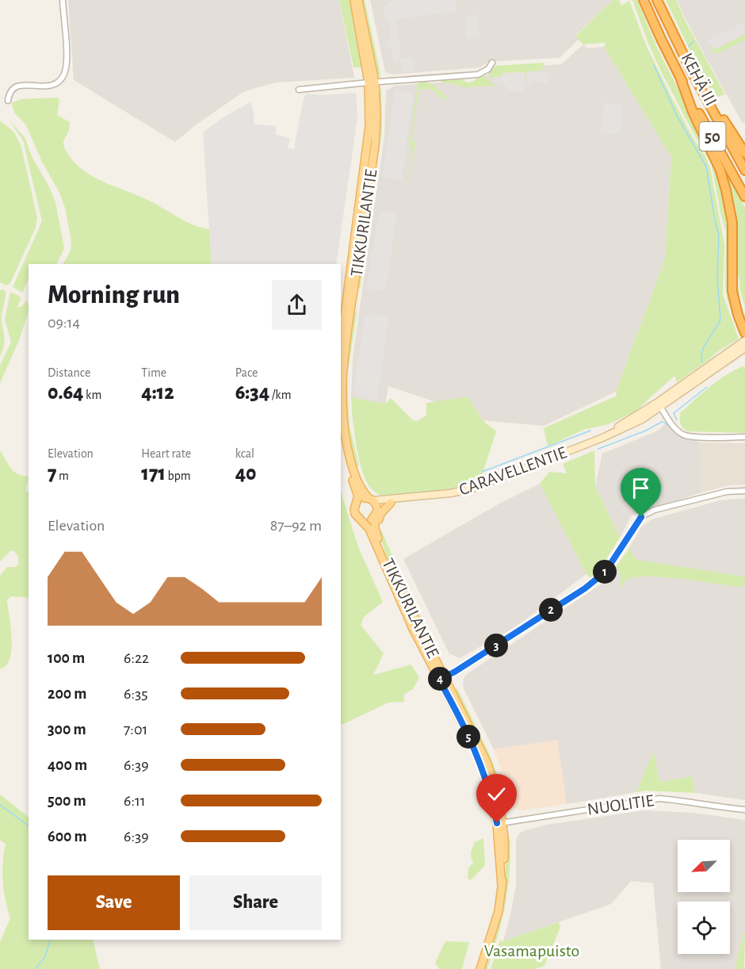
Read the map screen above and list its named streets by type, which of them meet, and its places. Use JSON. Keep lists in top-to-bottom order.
{
  "streets": {
    "highway": ["KEHÄ III", "50"],
    "main road": ["TIKKURILANTIE", "CARAVELLENTIE"],
    "street": ["NUOLITIE"]
  },
  "crossings": [
    ["TIKKURILANTIE", "CARAVELLENTIE"],
    ["TIKKURILANTIE", "NUOLITIE"]
  ],
  "parks": ["Vasamapuisto"],
  "north": "bottom left",
  "page": {
    "heading": ["Morning run", "09:14"],
    "stats": [
      ["Distance", "0.64 km"],
      ["Time", "4:12"],
      ["Pace", "6:34 /km"],
      ["Elevation", "7 m"],
      ["Heart rate", "171 bpm"],
      ["kcal", "40"]
    ],
    "chart": ["Elevation", "87–92 m"],
    "pins": [
      "1",
      "2",
      "3",
      "4",
      "5"
    ],
    "list": [
      {
        "name": "100 m",
        "note": "6:22"
      },
      {
        "name": "200 m",
        "note": "6:35"
      },
      {
        "name": "300 m",
        "note": "7:01"
      },
      {
        "name": "400 m",
        "note": "6:39"
      },
      {
        "name": "500 m",
        "note": "6:11"
      },
      {
        "name": "600 m",
        "note": "6:39"
      }
    ],
    "buttons": ["Save", "Share"]
  }
}
